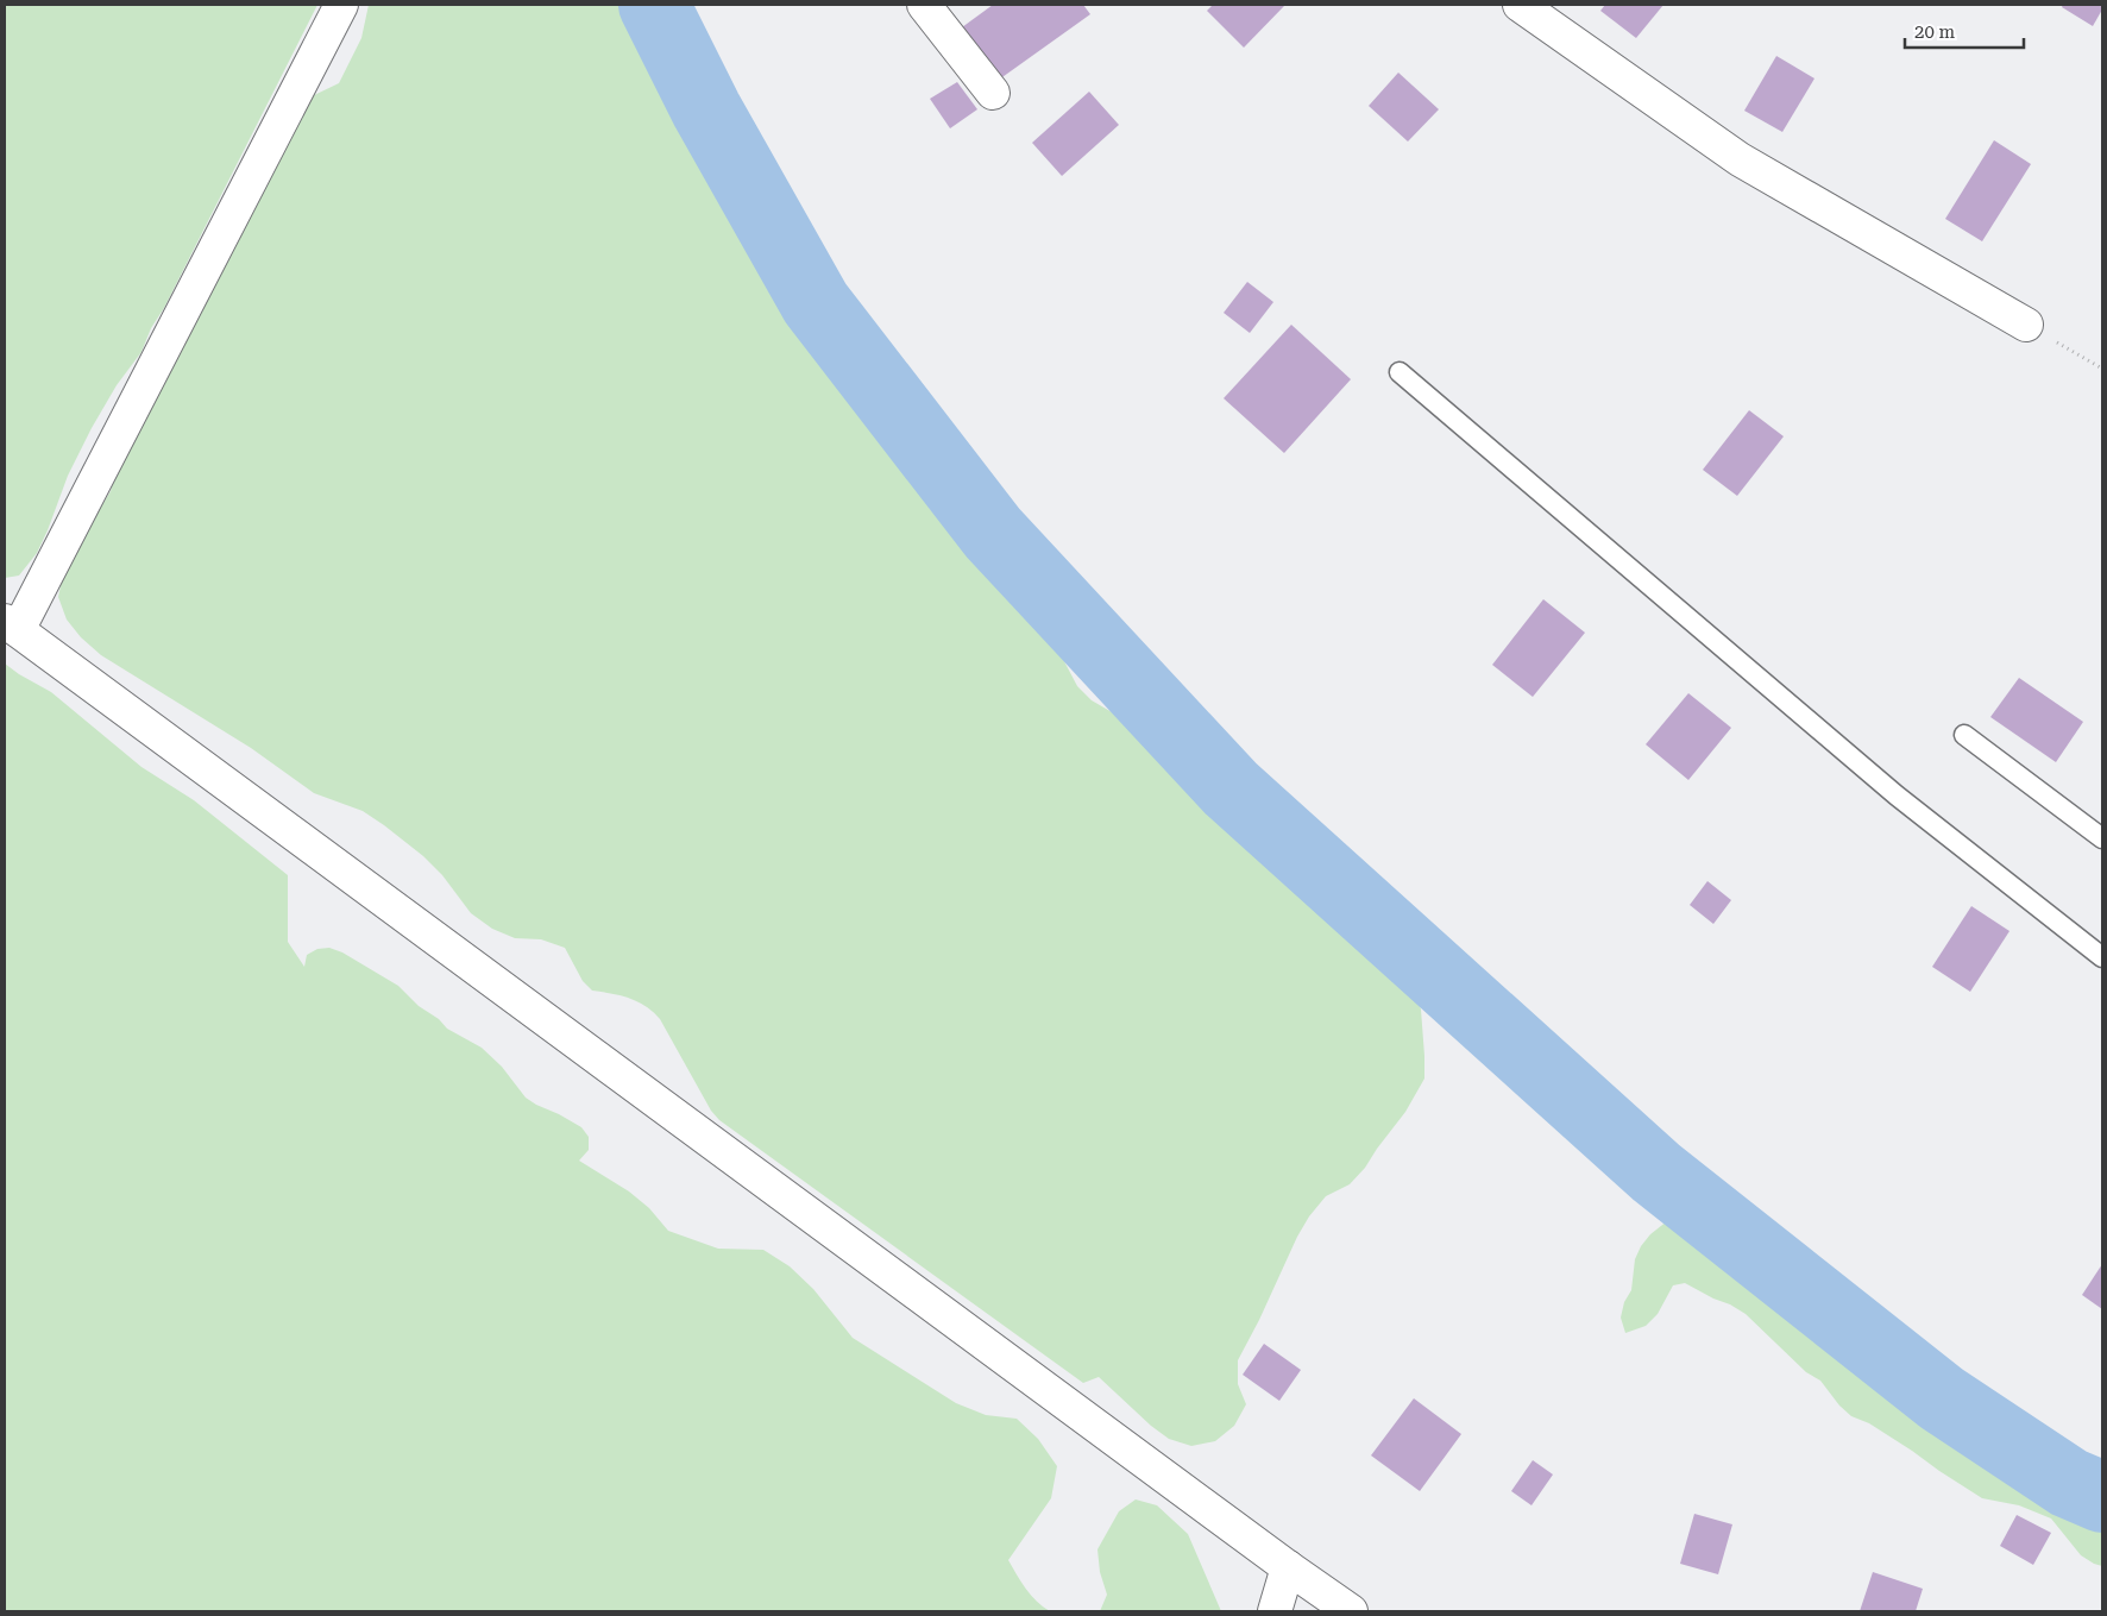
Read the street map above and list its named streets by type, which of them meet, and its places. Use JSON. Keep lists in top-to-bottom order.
{
  "scale_bar": "20 m"
}
